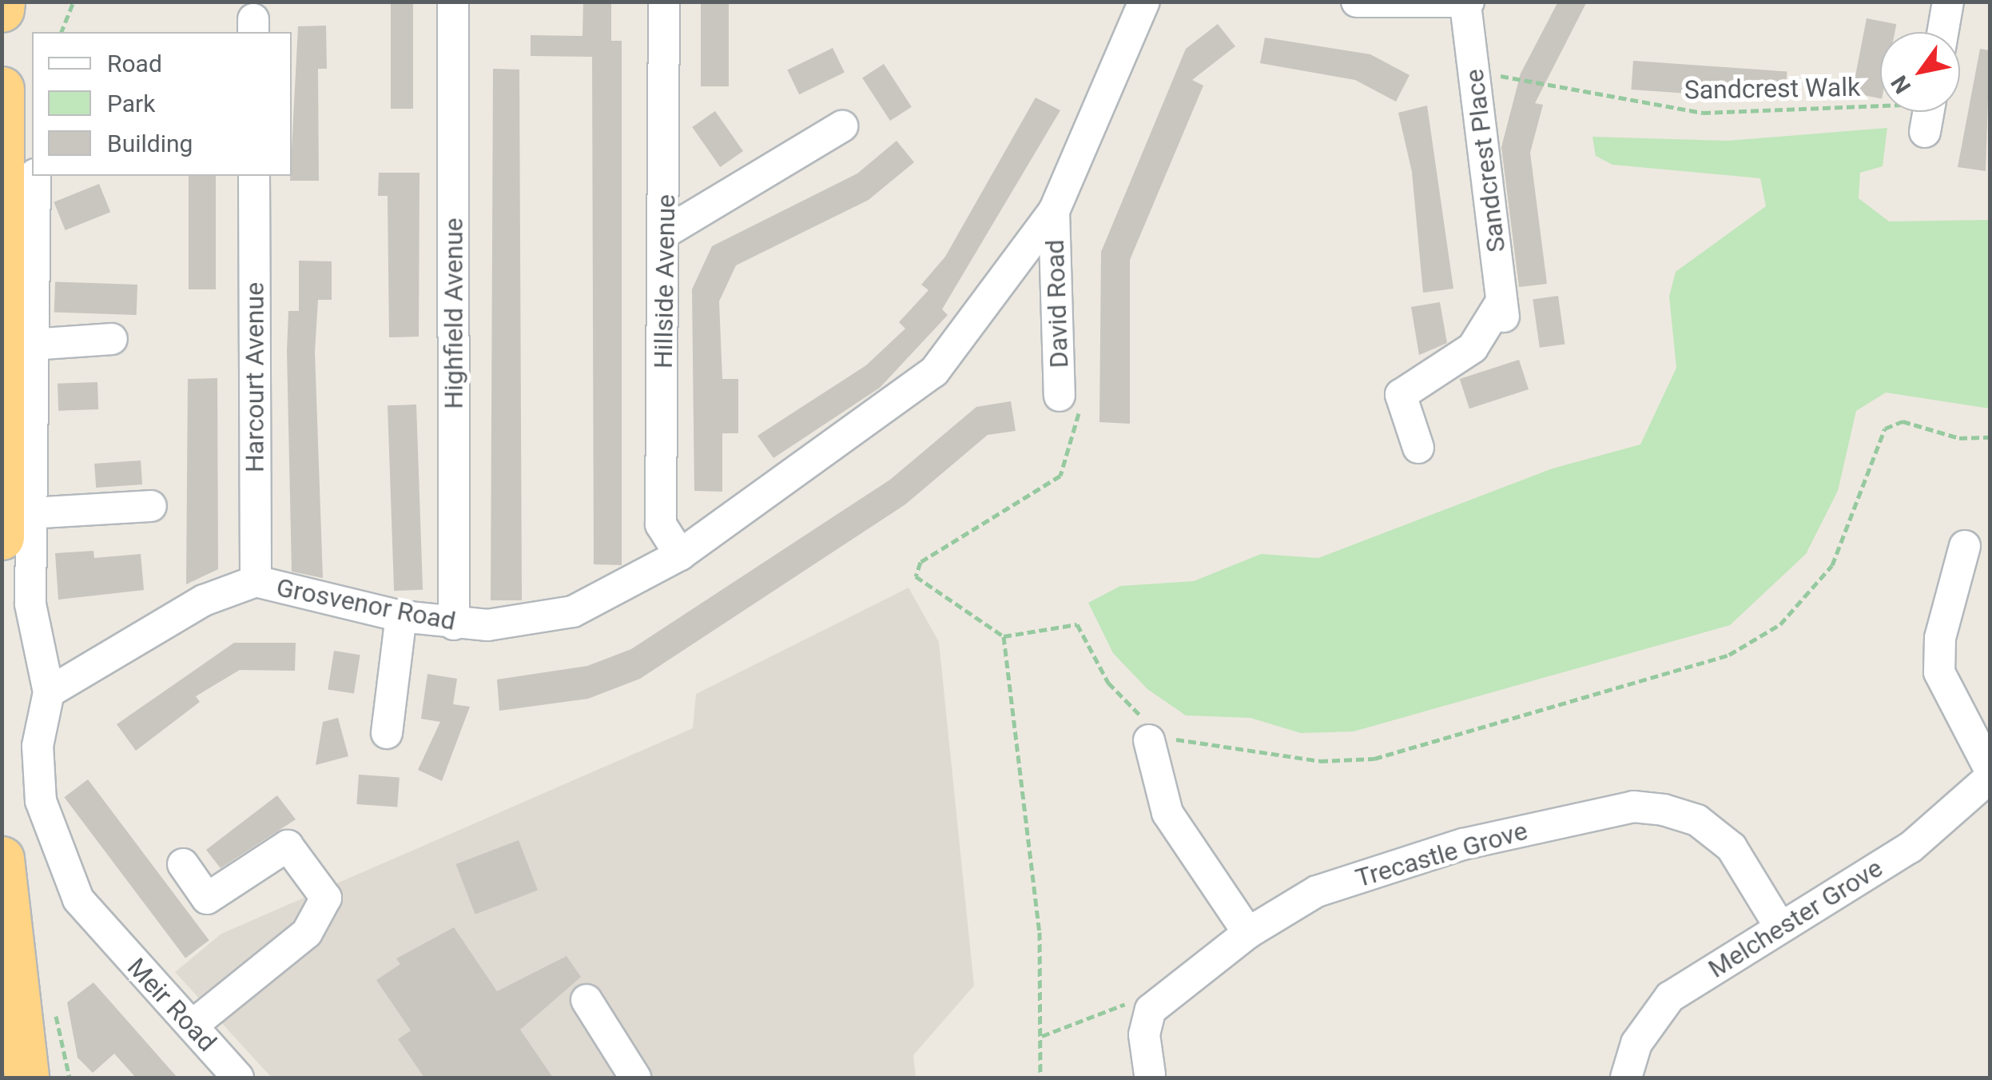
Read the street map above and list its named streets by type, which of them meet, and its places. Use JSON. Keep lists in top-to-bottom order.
{
  "streets": {
    "street": [
      "Sandcrest Place",
      "Hillside Avenue",
      "David Road",
      "Highfield Avenue",
      "Harcourt Avenue",
      "Grosvenor Road",
      "Trecastle Grove",
      "Melchester Grove",
      "Meir Road"
    ],
    "path": ["Sandcrest Walk"]
  },
  "crossings": [
    ["Sandcrest Walk", "Sandcrest Place"],
    ["Hillside Avenue", "Grosvenor Road"],
    ["David Road", "Grosvenor Road"],
    ["Highfield Avenue", "Grosvenor Road"],
    ["Harcourt Avenue", "Grosvenor Road"],
    ["Grosvenor Road", "Meir Road"],
    ["Trecastle Grove", "Melchester Grove"]
  ],
  "legend": ["Road", "Park", "Building"],
  "north": "bottom left"
}
